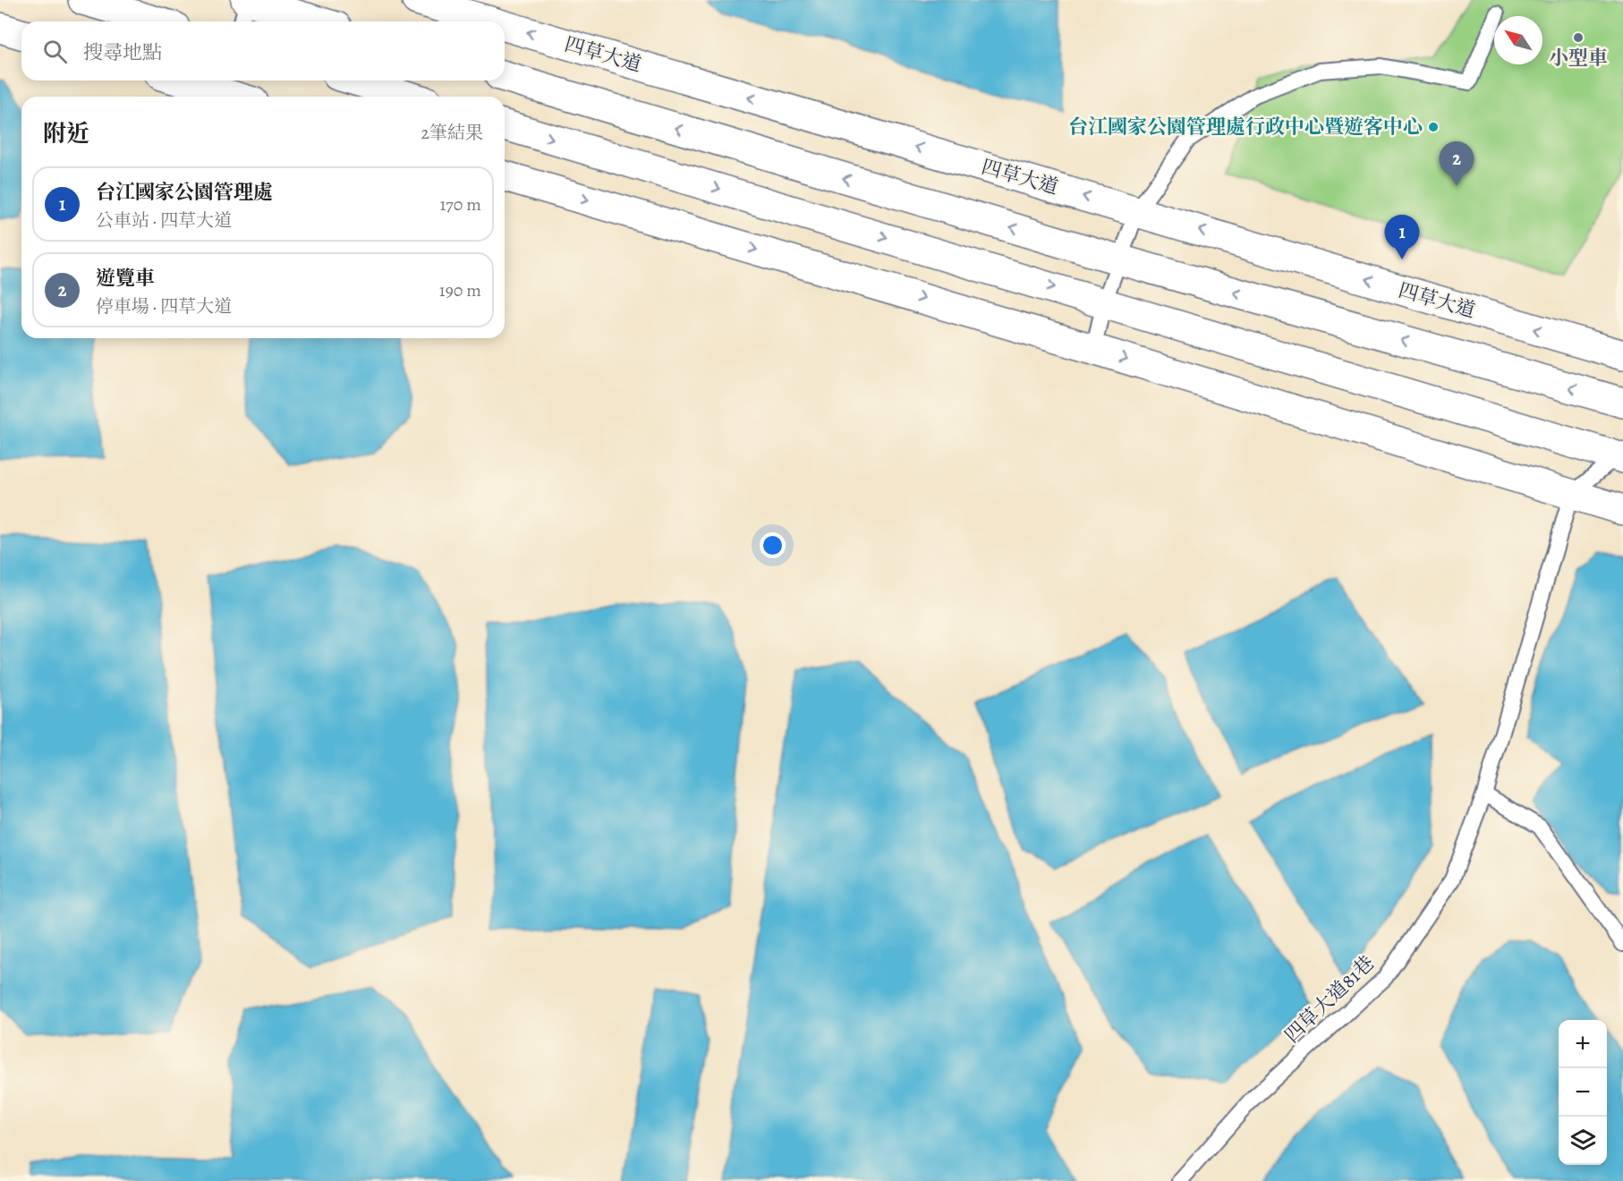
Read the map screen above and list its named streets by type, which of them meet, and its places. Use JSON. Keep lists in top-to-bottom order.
{
  "streets": {
    "street": ["四草大道"],
    "lane": ["四草大道81巷"]
  },
  "places": ["小型車", "台江國家公園管理處行政中心暨遊客中心"],
  "north": "top left",
  "page": {
    "search": "搜尋地點",
    "heading": ["附近", "2筆結果"],
    "pins": ["2", "1"],
    "list": [
      {
        "mark": "1",
        "name": "台江國家公園管理處",
        "note": "公車站 · 四草大道",
        "value": "170 m"
      },
      {
        "mark": "2",
        "name": "遊覽車",
        "note": "停車場 · 四草大道",
        "value": "190 m"
      }
    ],
    "map_buttons": ["+", "−"]
  }
}
